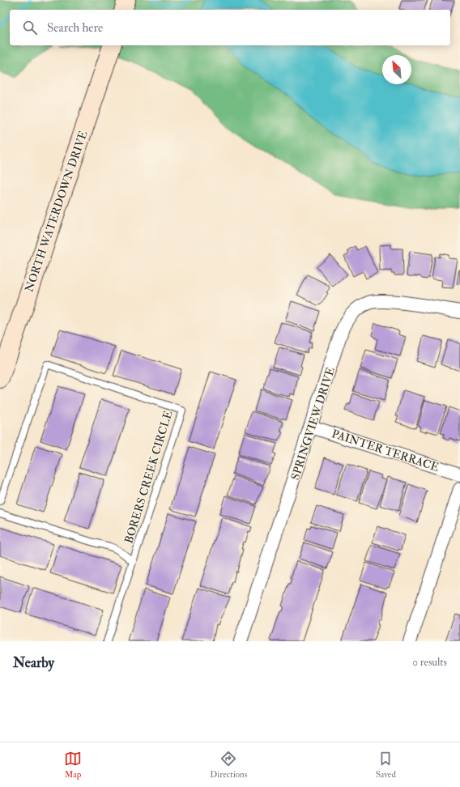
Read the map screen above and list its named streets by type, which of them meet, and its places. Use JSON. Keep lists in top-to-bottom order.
{
  "streets": {
    "main road": ["NORTH WATERDOWN DRIVE"],
    "street": ["SPRINGVIEW DRIVE", "PAINTER TERRACE"],
    "lane": ["BORERS CREEK CIRCLE"]
  },
  "crossings": [
    ["SPRINGVIEW DRIVE", "PAINTER TERRACE"]
  ],
  "north": "top left",
  "page": {
    "search": "Search here",
    "heading": ["Nearby", "0 results"],
    "nav": ["Map", "Directions", "Saved"]
  }
}
